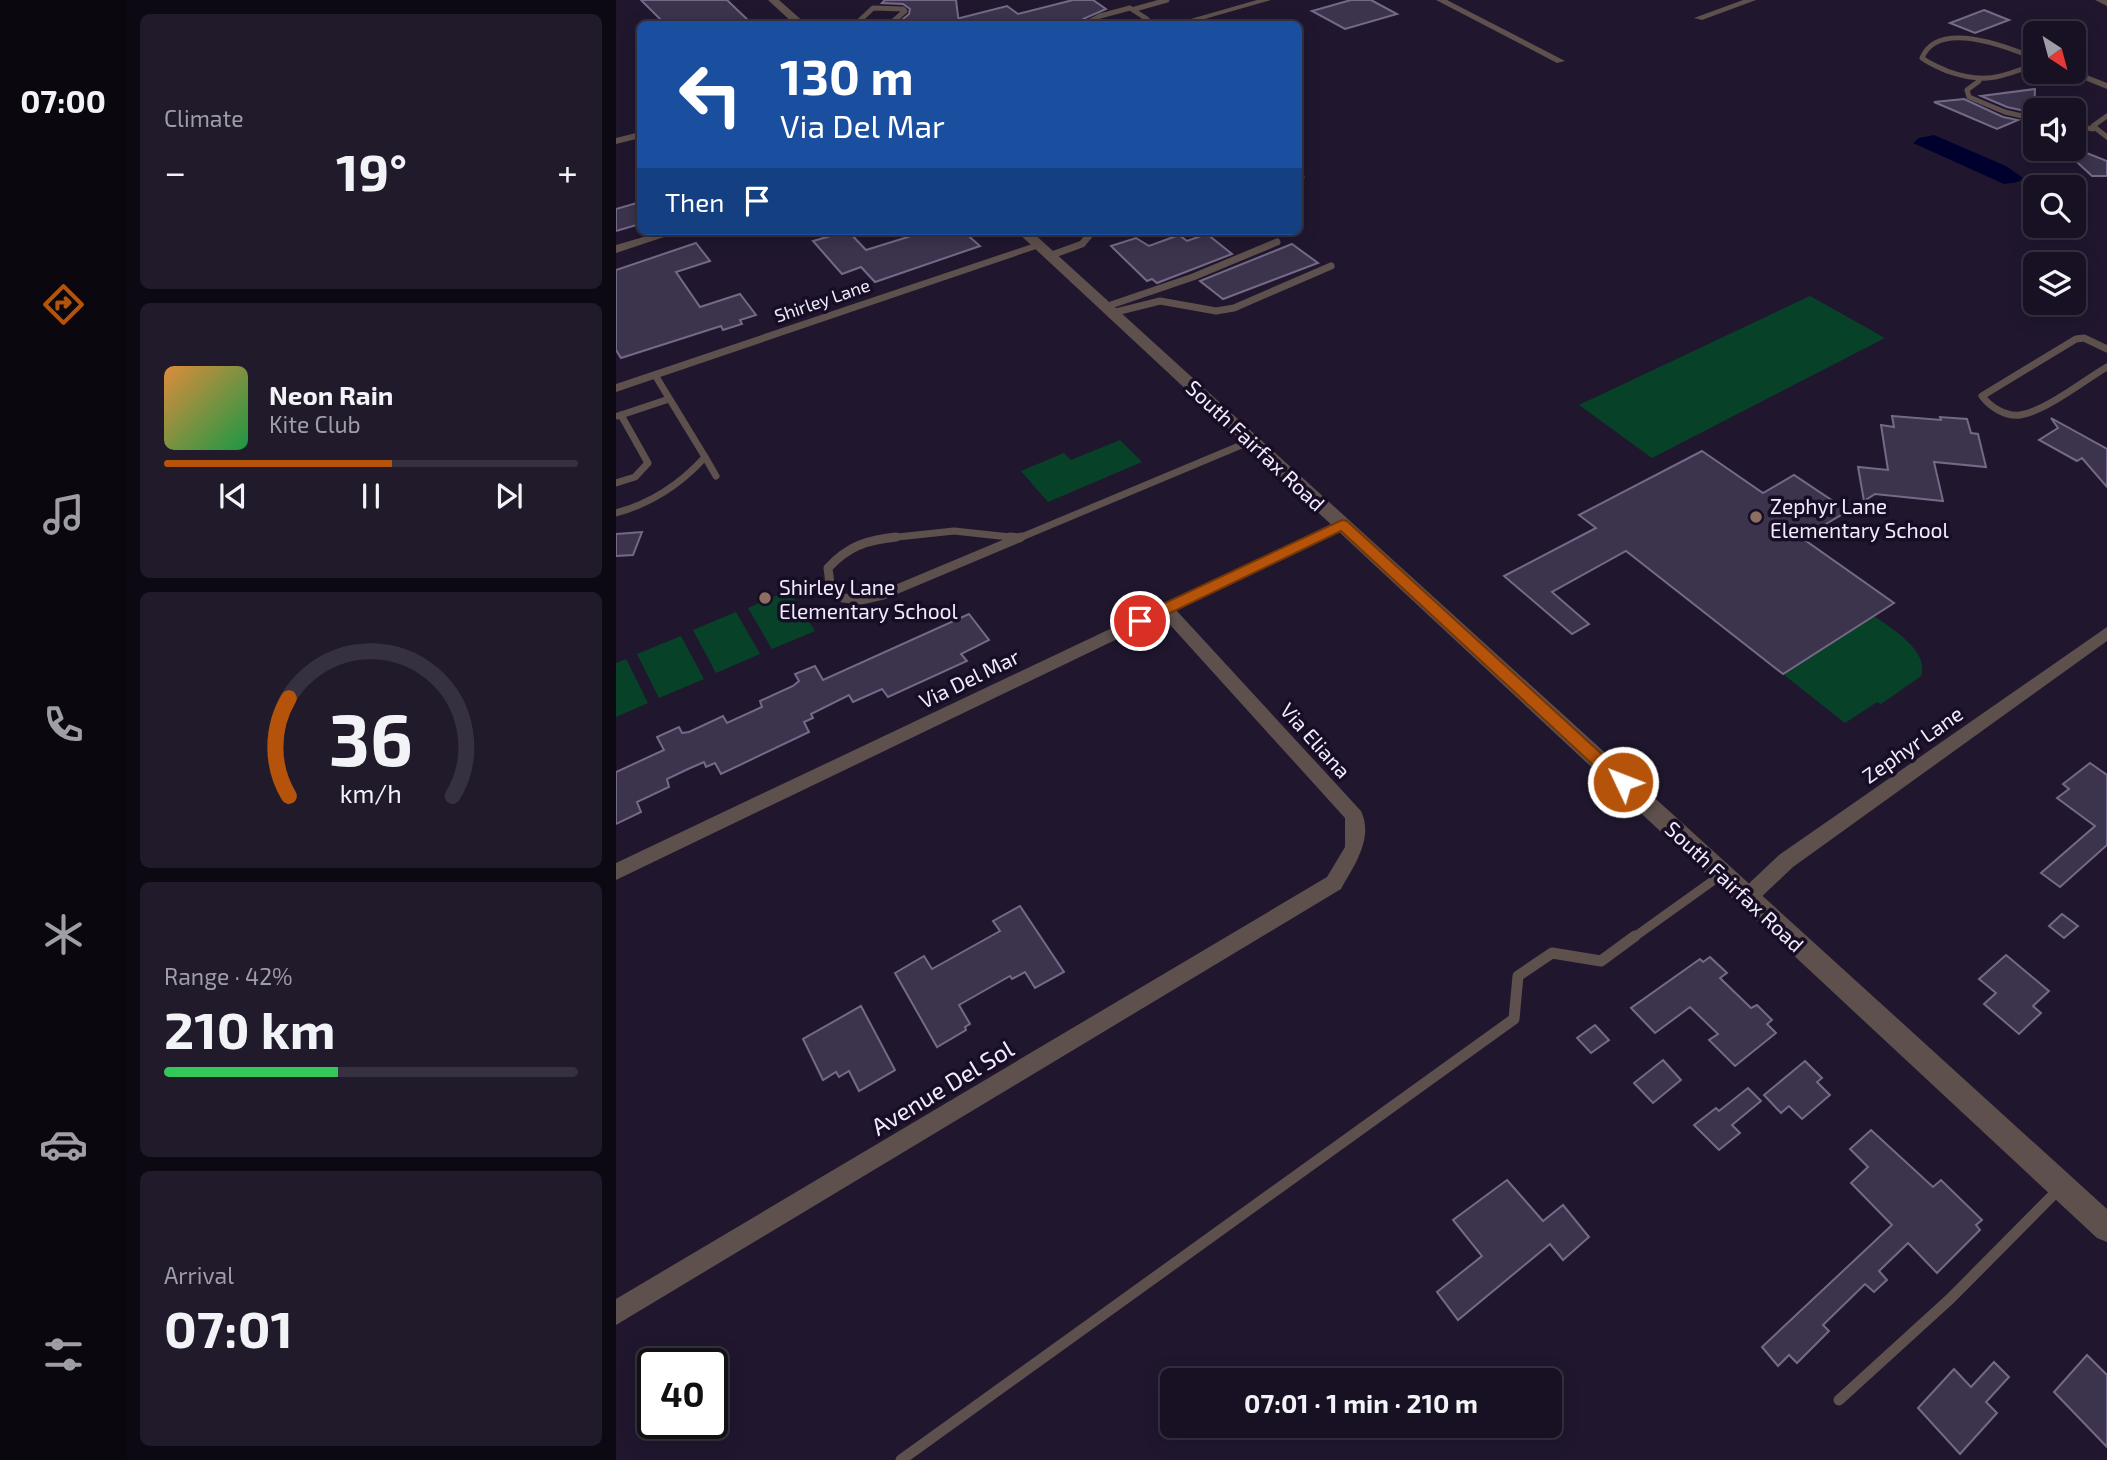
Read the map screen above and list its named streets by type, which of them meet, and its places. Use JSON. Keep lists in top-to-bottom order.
{
  "streets": {
    "street": [
      "Shirley Lane",
      "South Fairfax Road",
      "Via Del Mar",
      "Via Eliana",
      "Zephyr Lane",
      "Avenue Del Sol"
    ]
  },
  "crossings": [
    ["Shirley Lane", "South Fairfax Road"],
    ["South Fairfax Road", "Via Del Mar"],
    ["South Fairfax Road", "Zephyr Lane"],
    ["Via Del Mar", "Via Eliana"],
    ["Via Eliana", "Avenue Del Sol"]
  ],
  "places": ["Zephyr Lane Elementary School", "Shirley Lane Elementary School"],
  "north": "bottom right",
  "page": {
    "tabs": "07:00",
    "tile": [
      "Climate",
      ["Range · 42%", "210 km"],
      ["Arrival", "07:01"]
    ],
    "turn": ["130 m", "Via Del Mar"],
    "heat": ["−", "19°", "+"],
    "then": "Then",
    "song": ["Neon Rain", "Kite Club"],
    "limit": "40",
    "trip": "07:01 · 1 min · 210 m",
    "gauge": ["36", "km/h"]
  }
}
